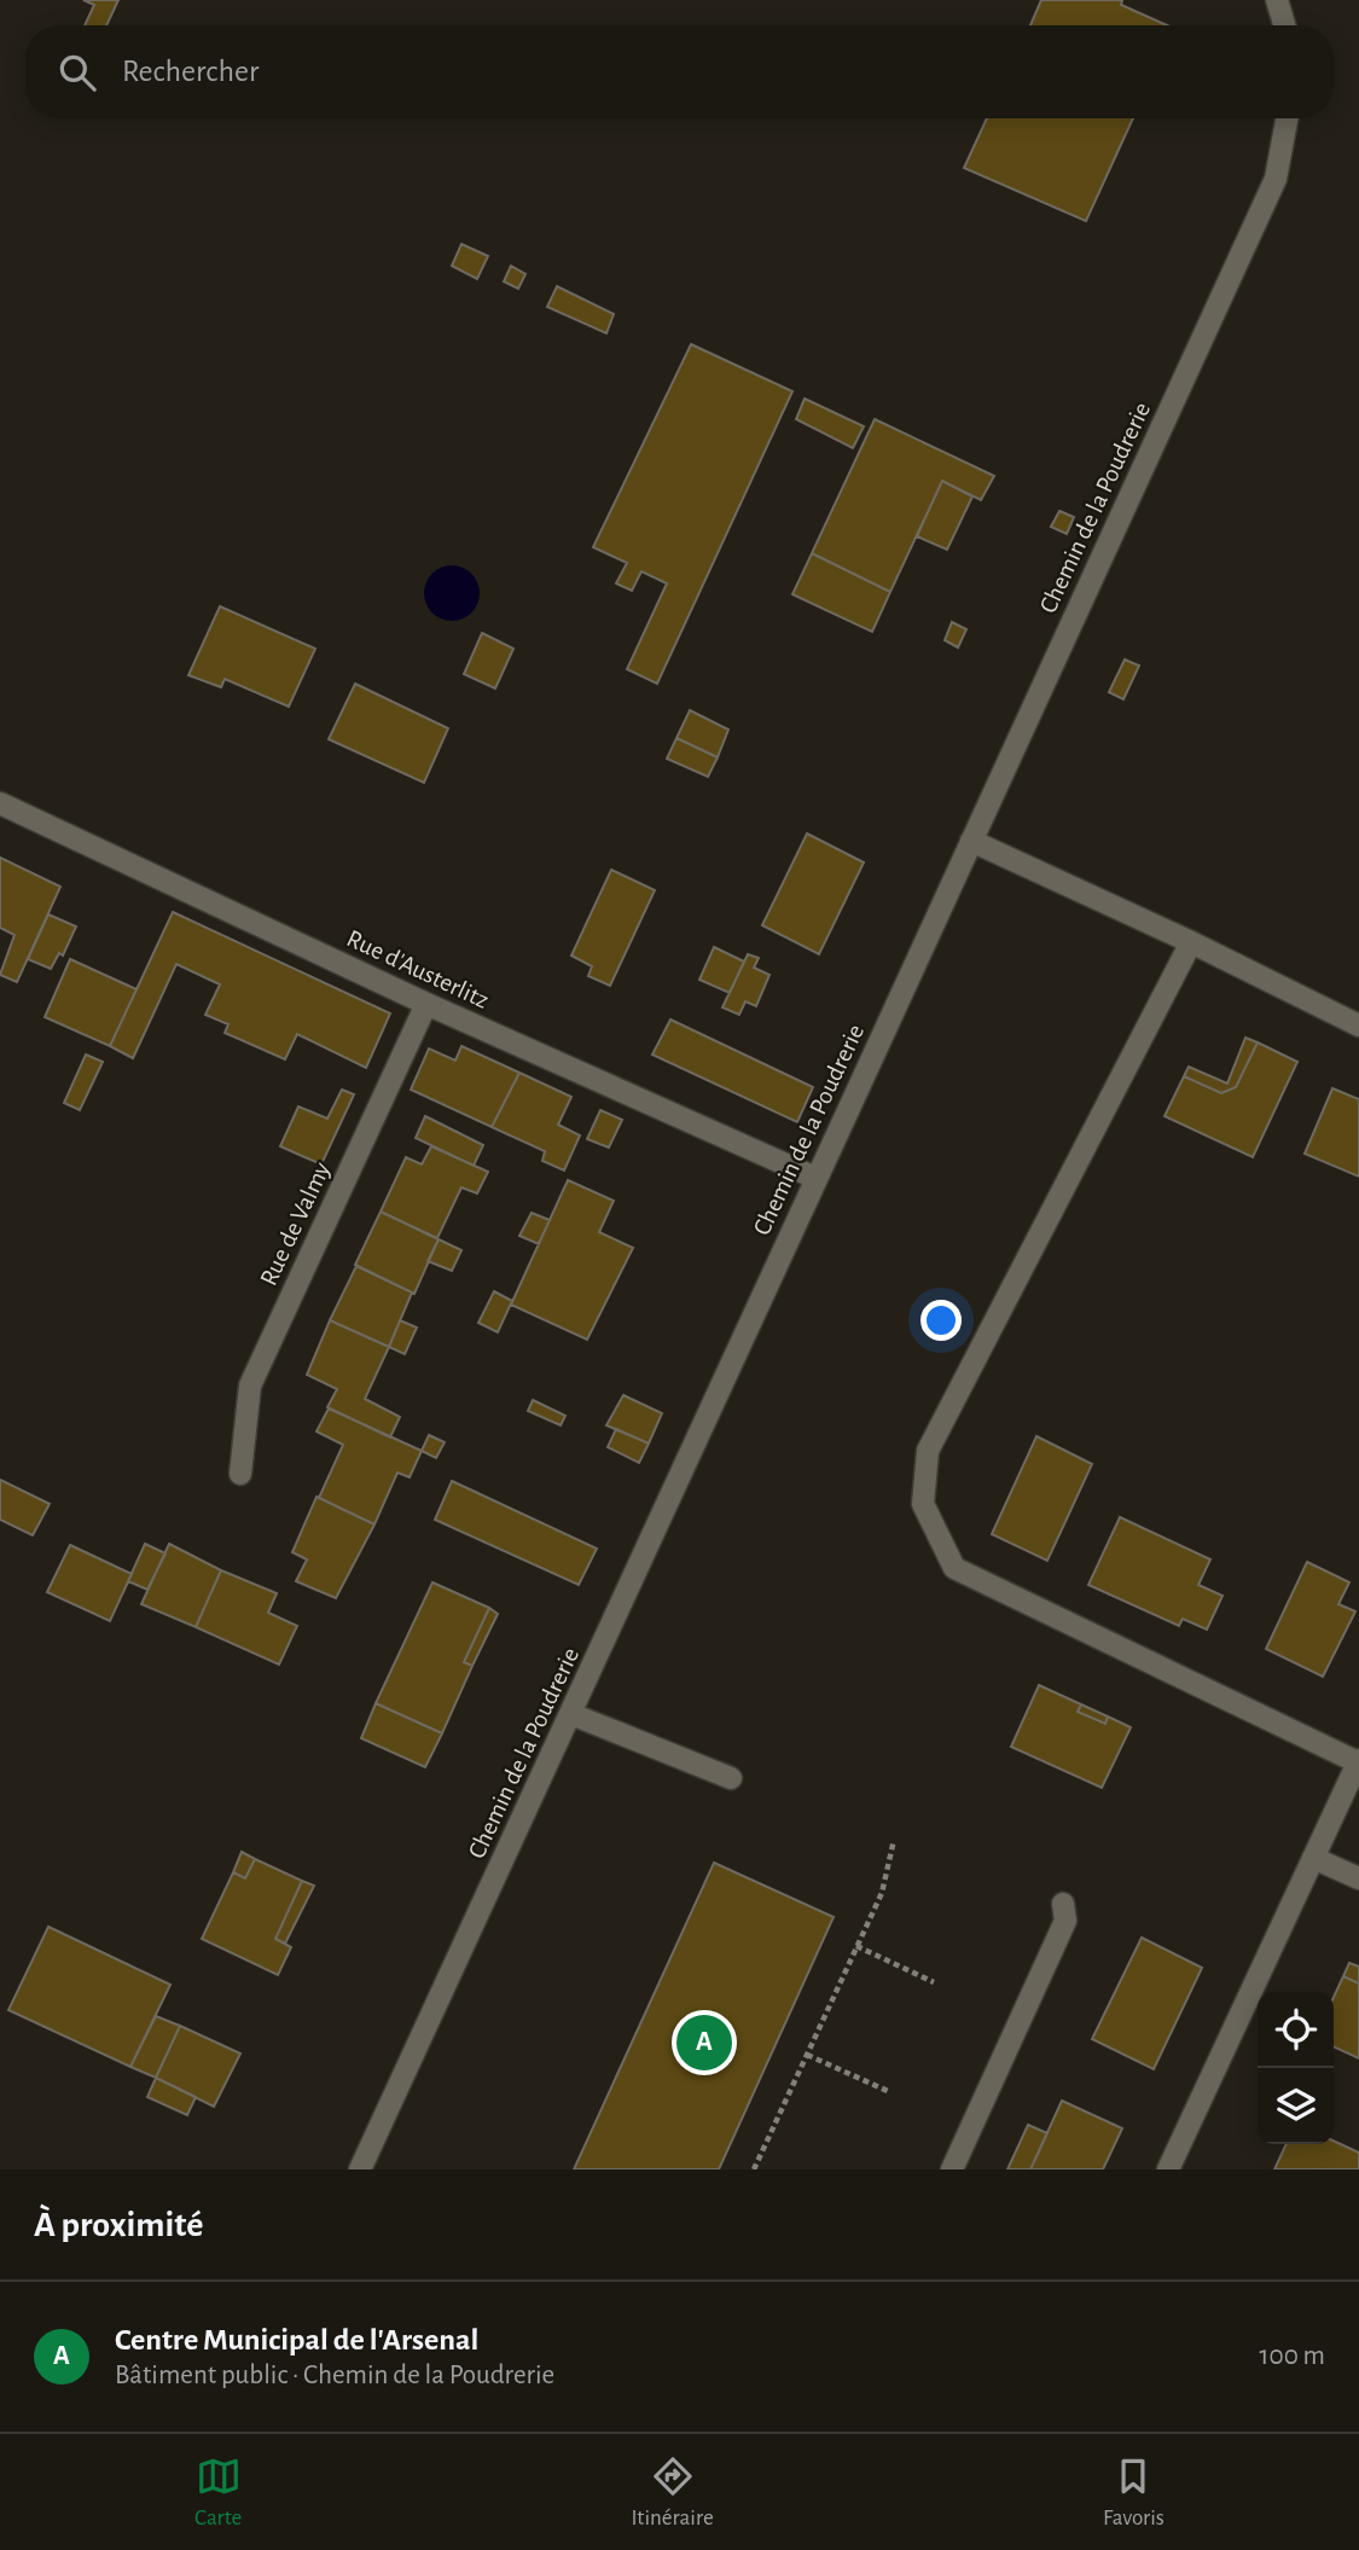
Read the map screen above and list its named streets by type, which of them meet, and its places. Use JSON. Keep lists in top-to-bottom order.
{
  "streets": {
    "street": ["Chemin de la Poudrerie", "Rue d'Austerlitz", "Rue de Valmy"]
  },
  "crossings": [
    ["Chemin de la Poudrerie", "Rue d'Austerlitz"],
    ["Rue d'Austerlitz", "Rue de Valmy"]
  ],
  "page": {
    "search": "Rechercher",
    "pins": "A",
    "heading": "À proximité",
    "list": [
      {
        "mark": "A",
        "name": "Centre Municipal de l'Arsenal",
        "note": "Bâtiment public · Chemin de la Poudrerie",
        "value": "100 m"
      }
    ],
    "nav": ["Carte", "Itinéraire", "Favoris"]
  }
}
